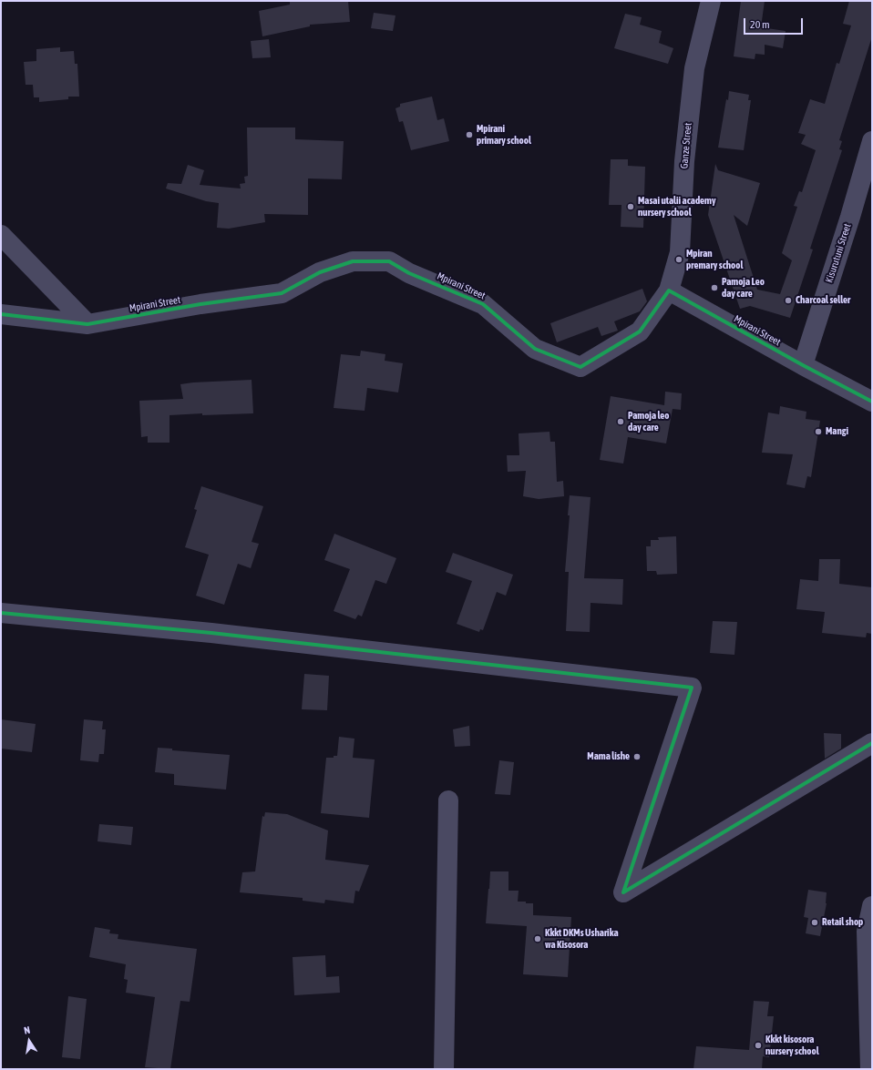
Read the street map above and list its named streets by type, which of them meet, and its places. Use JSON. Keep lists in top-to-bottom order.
{
  "streets": {
    "street": ["Ganze Street", "Kisurutuni Street", "Mpirani Street"]
  },
  "crossings": [
    ["Ganze Street", "Mpirani Street"],
    ["Kisurutuni Street", "Mpirani Street"]
  ],
  "places": [
    "Mpirani primary school",
    "Masai utalii academy nursery school",
    "Mpiran premary school",
    "Pamoja Leo day care",
    "Charcoal seller",
    "Pamoja leo day care",
    "Mangi",
    "Mama lishe",
    "Retail shop",
    "Kkkt DKMs Usharika wa Kisosora",
    "Kkkt kisosora nursery school"
  ],
  "scale_bar": "20 m",
  "north": "top"
}
